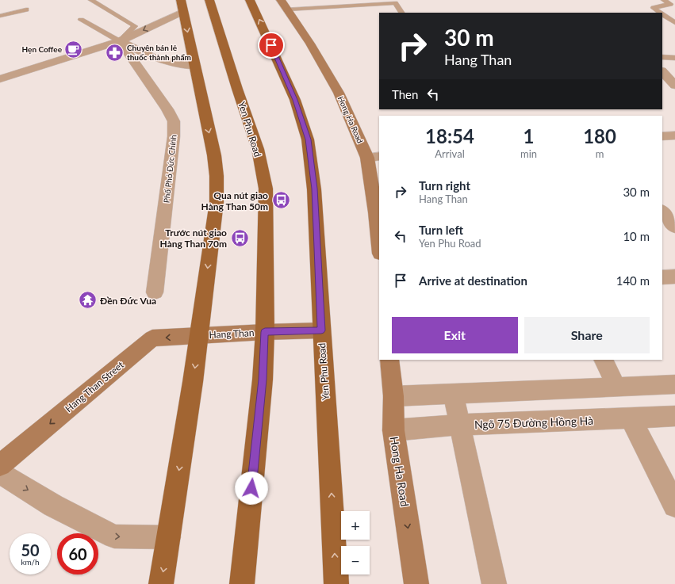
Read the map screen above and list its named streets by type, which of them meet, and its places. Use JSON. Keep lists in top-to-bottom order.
{
  "streets": {
    "main road": ["Yen Phu Road"],
    "street": [
      "Hong Ha Road",
      "Phố Phó Đức Chính",
      "Hang Than",
      "Hang Than Street",
      "Ngõ 75 Đường Hồng Hà"
    ]
  },
  "crossings": [
    ["Hong Ha Road", "Ngõ 75 Đường Hồng Hà"],
    ["Yen Phu Road", "Hang Than"],
    ["Hang Than", "Hang Than Street"]
  ],
  "one_way": ["Hang Than Street"],
  "places": {
    "cafe": ["Hẹn Coffee"],
    "pharmacy": ["Chuyên bán lẻ thuốc thành phẩm"],
    "bus stop": ["Qua nút giao Hàng Than 50m", "Trước nút giao Hàng Than 70m"],
    "temple": ["Đền Đức Vua"]
  },
  "page": {
    "turn": ["30 m", "Hang Than"],
    "then": "Then",
    "eta": [
      "18:54",
      "Arrival",
      "1",
      "min",
      "180",
      "m"
    ],
    "list": [
      {
        "name": "Turn right",
        "note": "Hang Than",
        "value": "30 m"
      },
      {
        "name": "Turn left",
        "note": "Yen Phu Road",
        "value": "10 m"
      },
      {
        "name": "Arrive at destination",
        "value": "140 m"
      }
    ],
    "buttons": ["Exit", "Share"],
    "map_buttons": ["+", "−"],
    "speed": "50 km/h",
    "limit": "60"
  }
}
